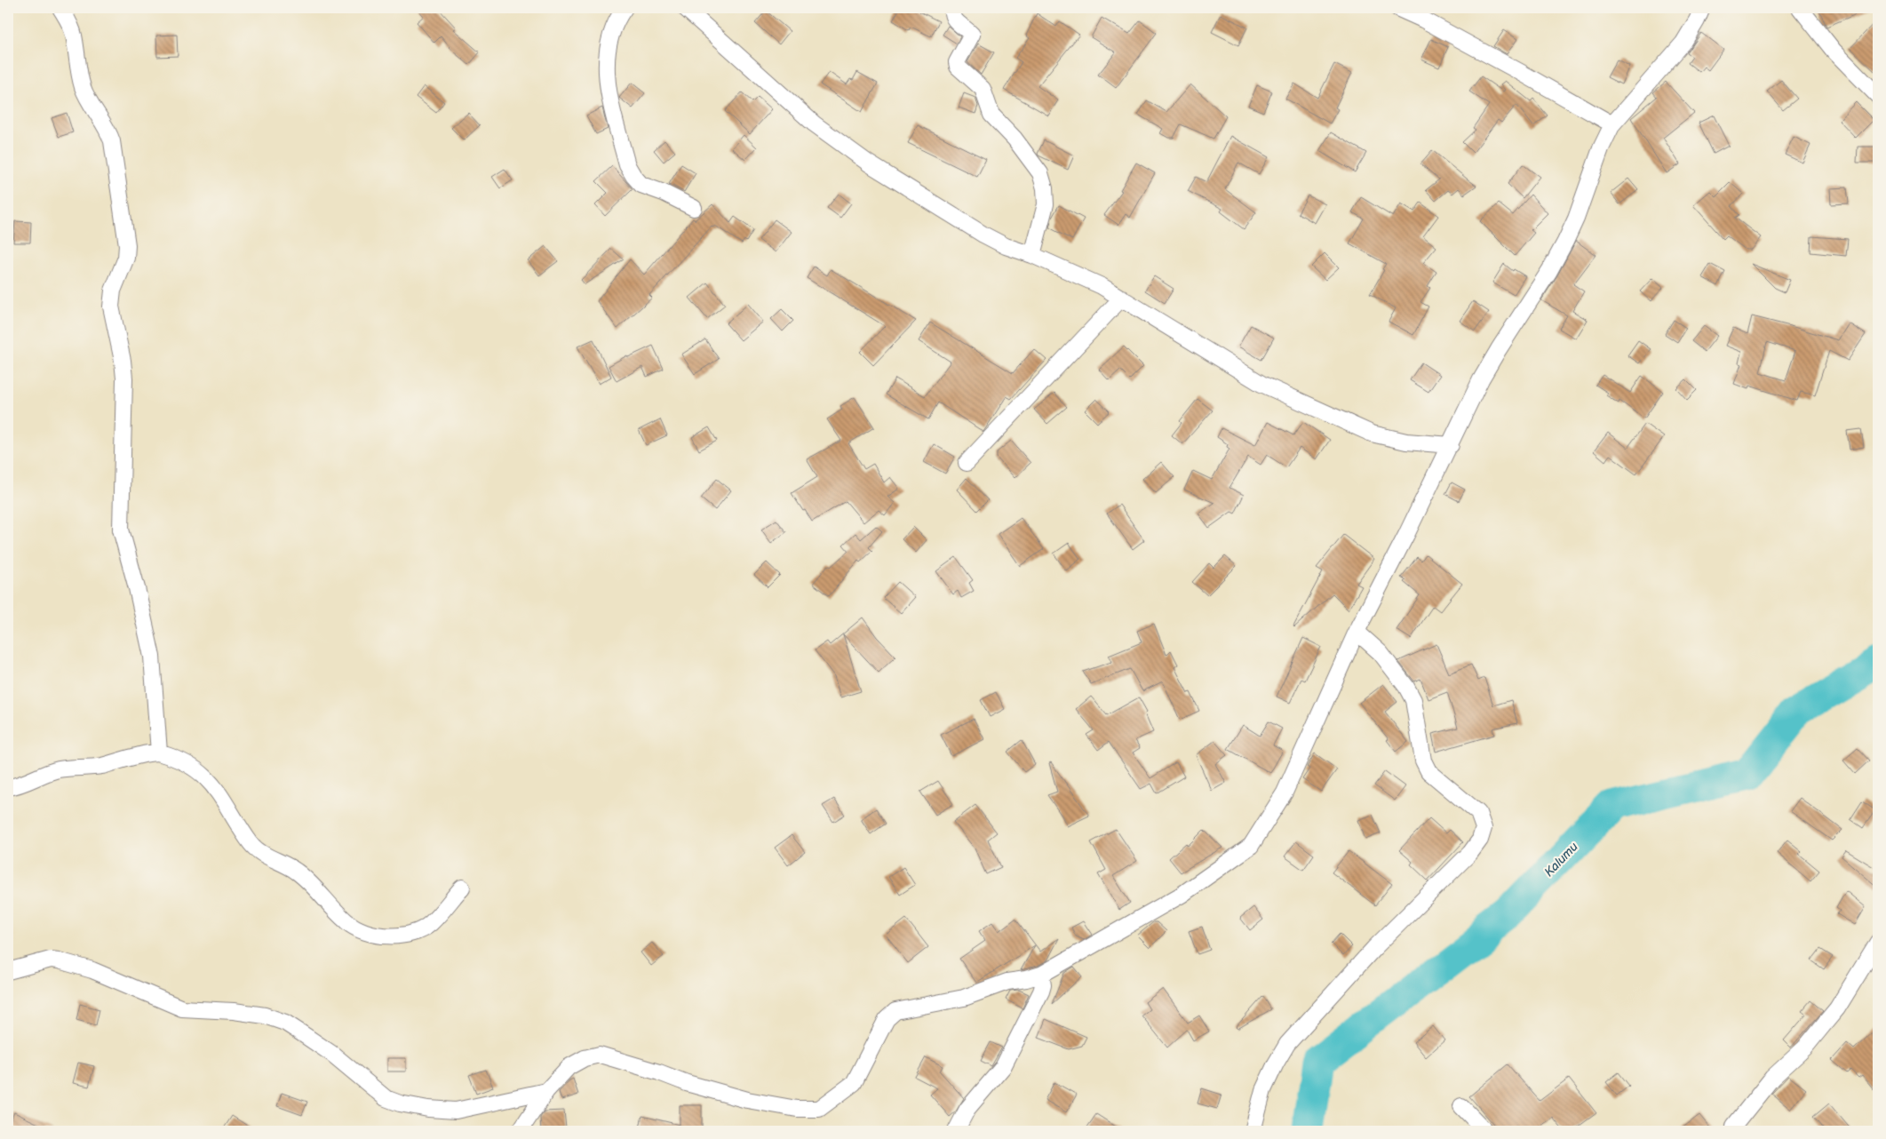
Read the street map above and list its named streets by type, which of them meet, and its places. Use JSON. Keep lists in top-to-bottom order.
{
  "water": ["Kalumu"]
}
